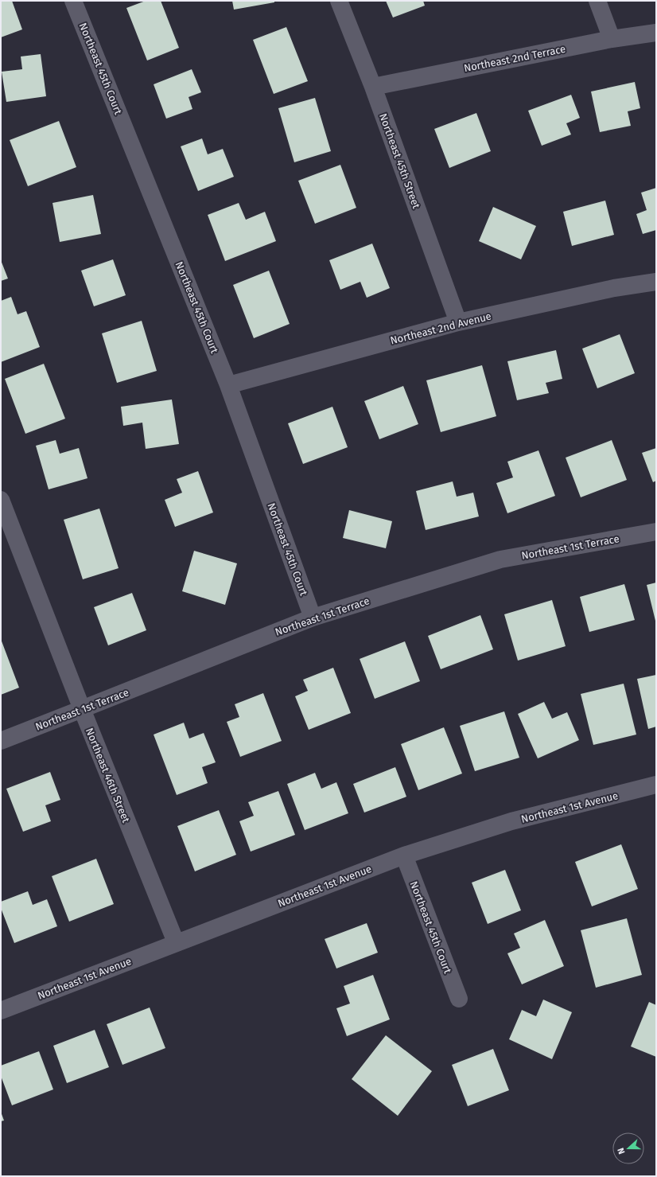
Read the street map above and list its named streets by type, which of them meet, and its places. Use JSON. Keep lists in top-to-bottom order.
{
  "streets": {
    "street": [
      "Northeast 2nd Terrace",
      "Northeast 45th Court",
      "Northeast 45th Street",
      "Northeast 2nd Avenue",
      "Northeast 1st Terrace",
      "Northeast 46th Street",
      "Northeast 1st Avenue"
    ]
  },
  "crossings": [
    ["Northeast 2nd Terrace", "Northeast 45th Street"],
    ["Northeast 45th Court", "Northeast 2nd Avenue"],
    ["Northeast 45th Court", "Northeast 1st Terrace"],
    ["Northeast 45th Court", "Northeast 1st Avenue"],
    ["Northeast 45th Street", "Northeast 2nd Avenue"],
    ["Northeast 1st Terrace", "Northeast 46th Street"],
    ["Northeast 46th Street", "Northeast 1st Avenue"]
  ],
  "north": "left"
}
